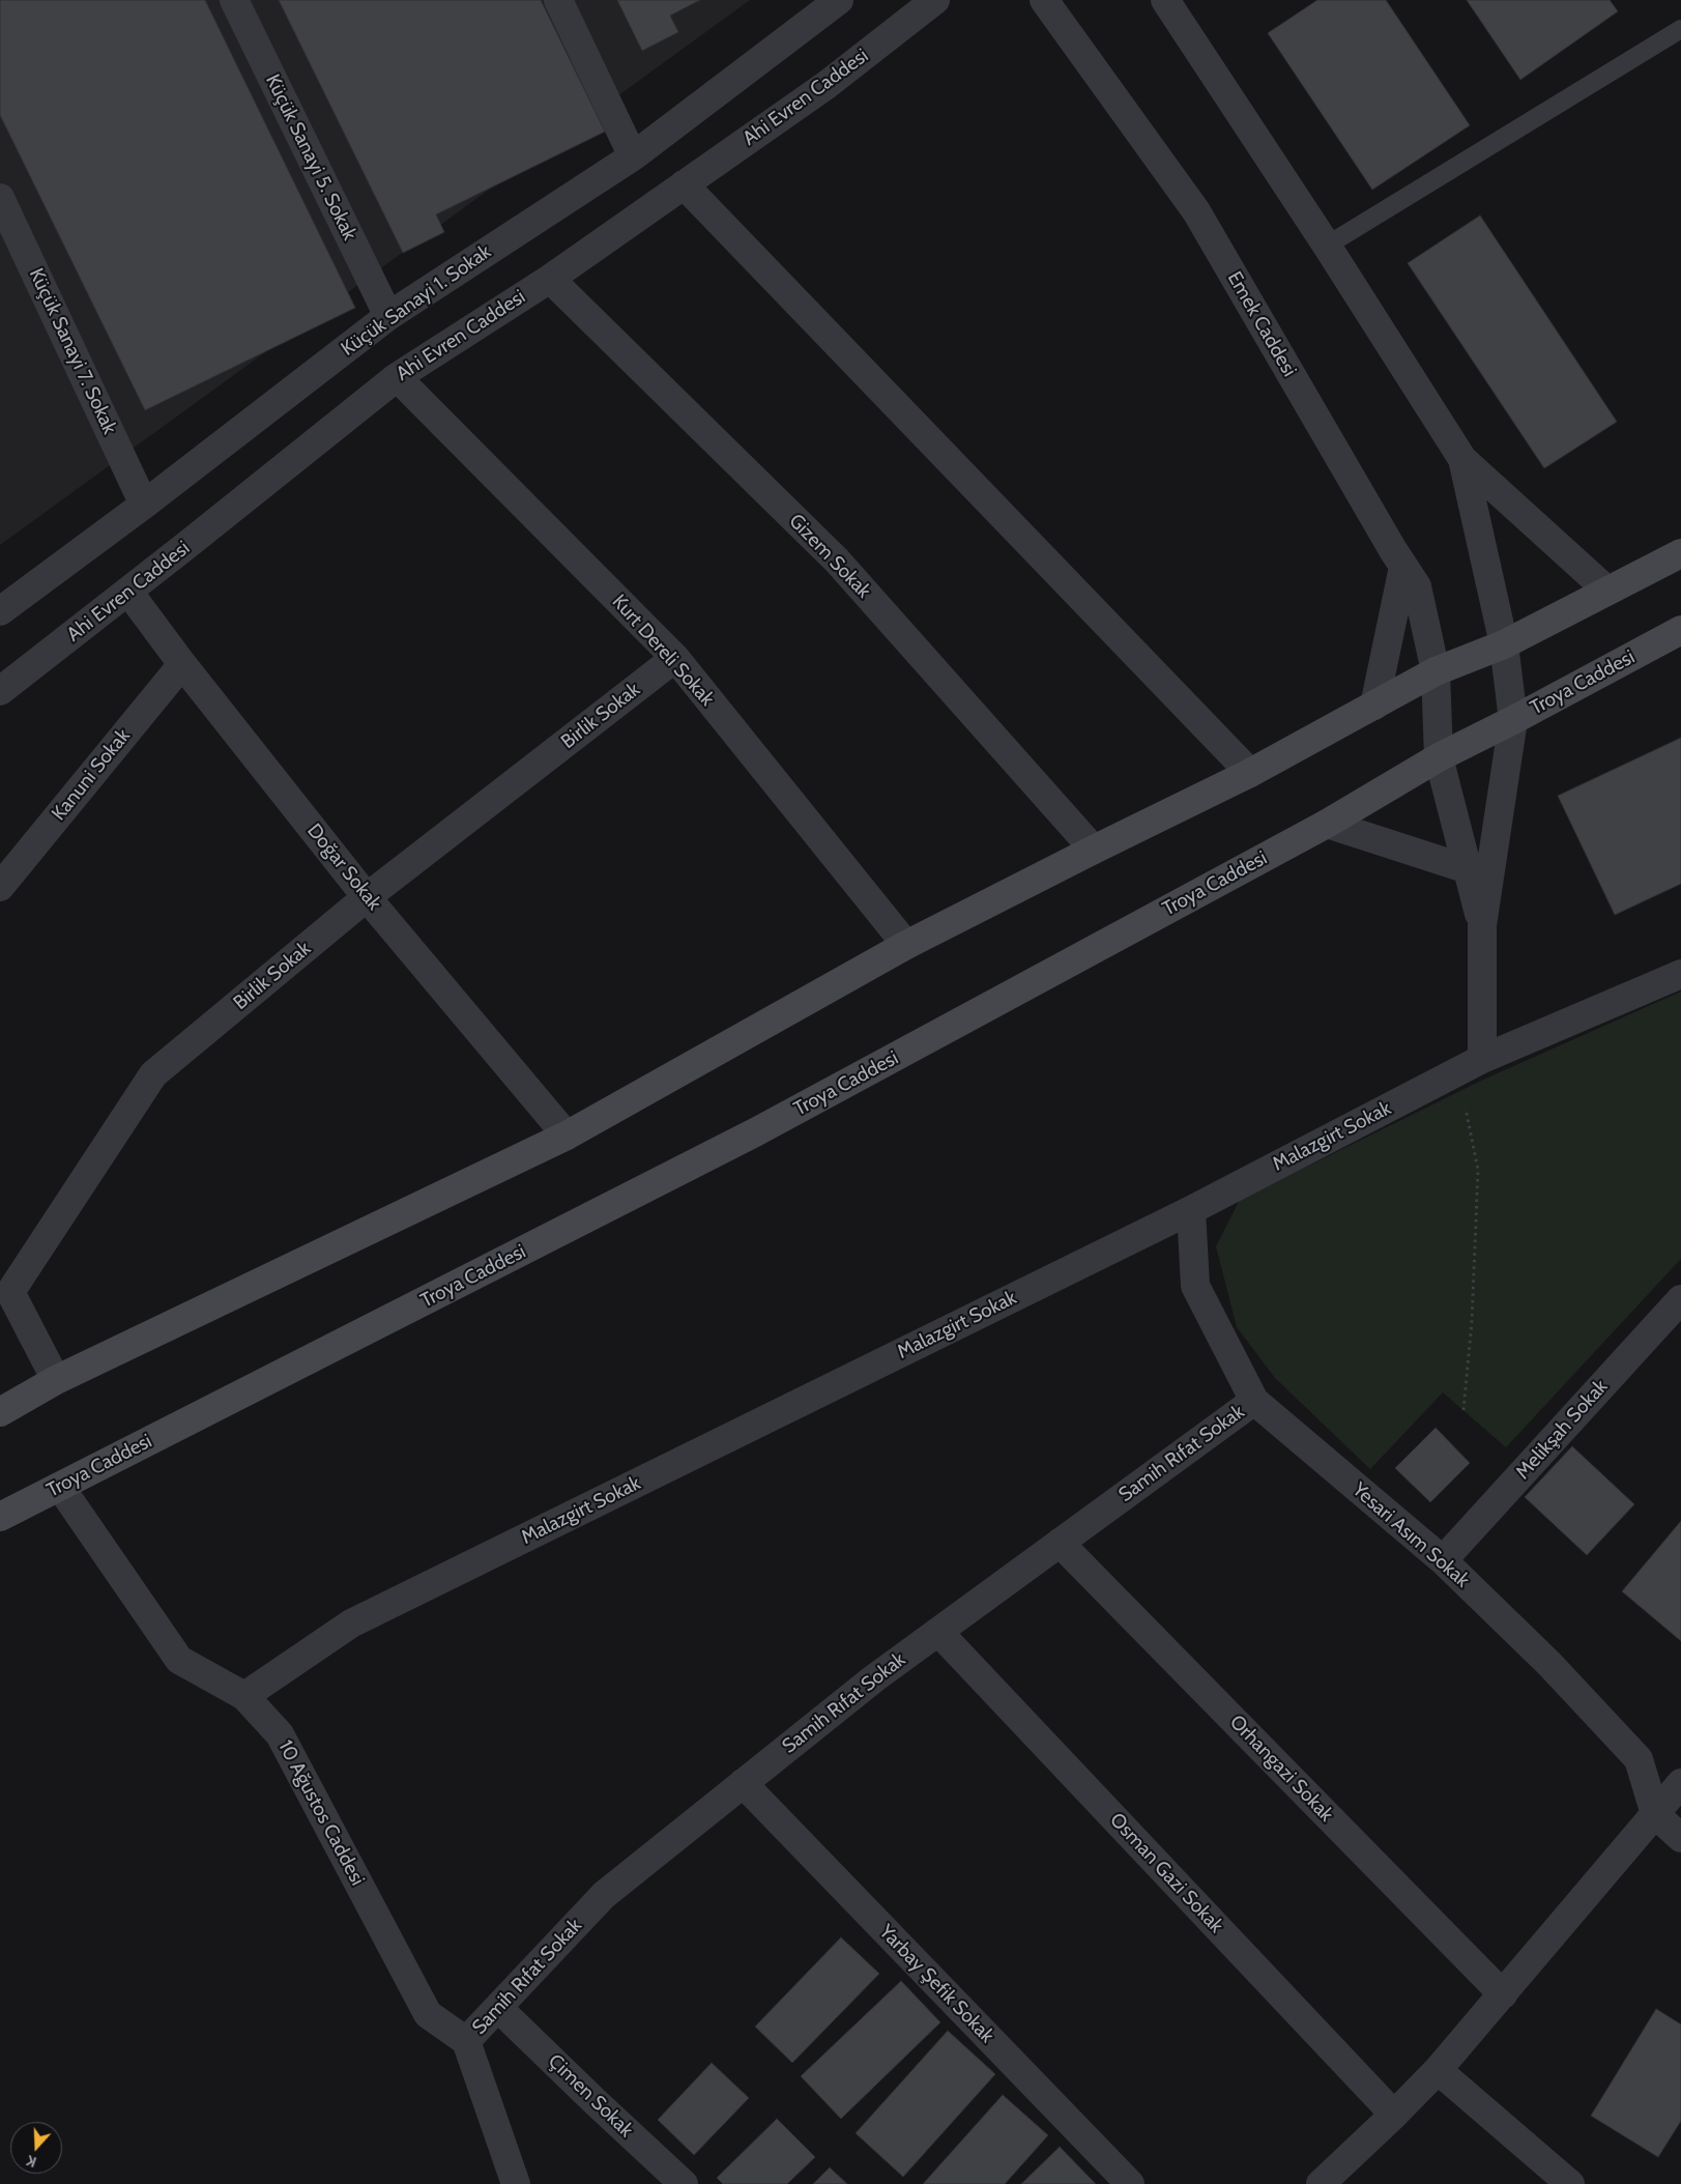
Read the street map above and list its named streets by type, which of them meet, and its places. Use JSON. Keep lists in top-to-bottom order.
{
  "streets": {
    "main road": ["Troya Caddesi"],
    "street": [
      "Ahi Evren Caddesi",
      "Küçük Sanayi 5. Sokak",
      "Küçük Sanayi 1. Sokak",
      "Emek Caddesi",
      "Küçük Sanayi 7. Sokak",
      "Gizem Sokak",
      "Kurt Dereli Sokak",
      "Birlik Sokak",
      "Kanuni Sokak",
      "Doğar Sokak",
      "Malazgirt Sokak",
      "Melikşah Sokak",
      "Samih Rıfat Sokak",
      "Yesari Asım Sokak",
      "Orhangazi Sokak",
      "10 Ağustos Caddesi",
      "Osman Gazi Sokak",
      "Yarbay Şefik Sokak",
      "Çimen Sokak"
    ]
  },
  "crossings": [
    ["Ahi Evren Caddesi", "Gizem Sokak"],
    ["Ahi Evren Caddesi", "Kurt Dereli Sokak"],
    ["Ahi Evren Caddesi", "Doğar Sokak"],
    ["Küçük Sanayi 5. Sokak", "Küçük Sanayi 1. Sokak"],
    ["Küçük Sanayi 1. Sokak", "Küçük Sanayi 7. Sokak"],
    ["Emek Caddesi", "Troya Caddesi"],
    ["Kurt Dereli Sokak", "Birlik Sokak"],
    ["Troya Caddesi", "10 Ağustos Caddesi"],
    ["Birlik Sokak", "Doğar Sokak"],
    ["Kanuni Sokak", "Doğar Sokak"],
    ["Malazgirt Sokak", "Yesari Asım Sokak"],
    ["Malazgirt Sokak", "10 Ağustos Caddesi"],
    ["Melikşah Sokak", "Yesari Asım Sokak"],
    ["Samih Rıfat Sokak", "Yesari Asım Sokak"],
    ["Samih Rıfat Sokak", "Orhangazi Sokak"],
    ["Samih Rıfat Sokak", "10 Ağustos Caddesi"],
    ["Samih Rıfat Sokak", "Osman Gazi Sokak"],
    ["Samih Rıfat Sokak", "Yarbay Şefik Sokak"],
    ["Samih Rıfat Sokak", "Çimen Sokak"]
  ],
  "north": "bottom"
}
